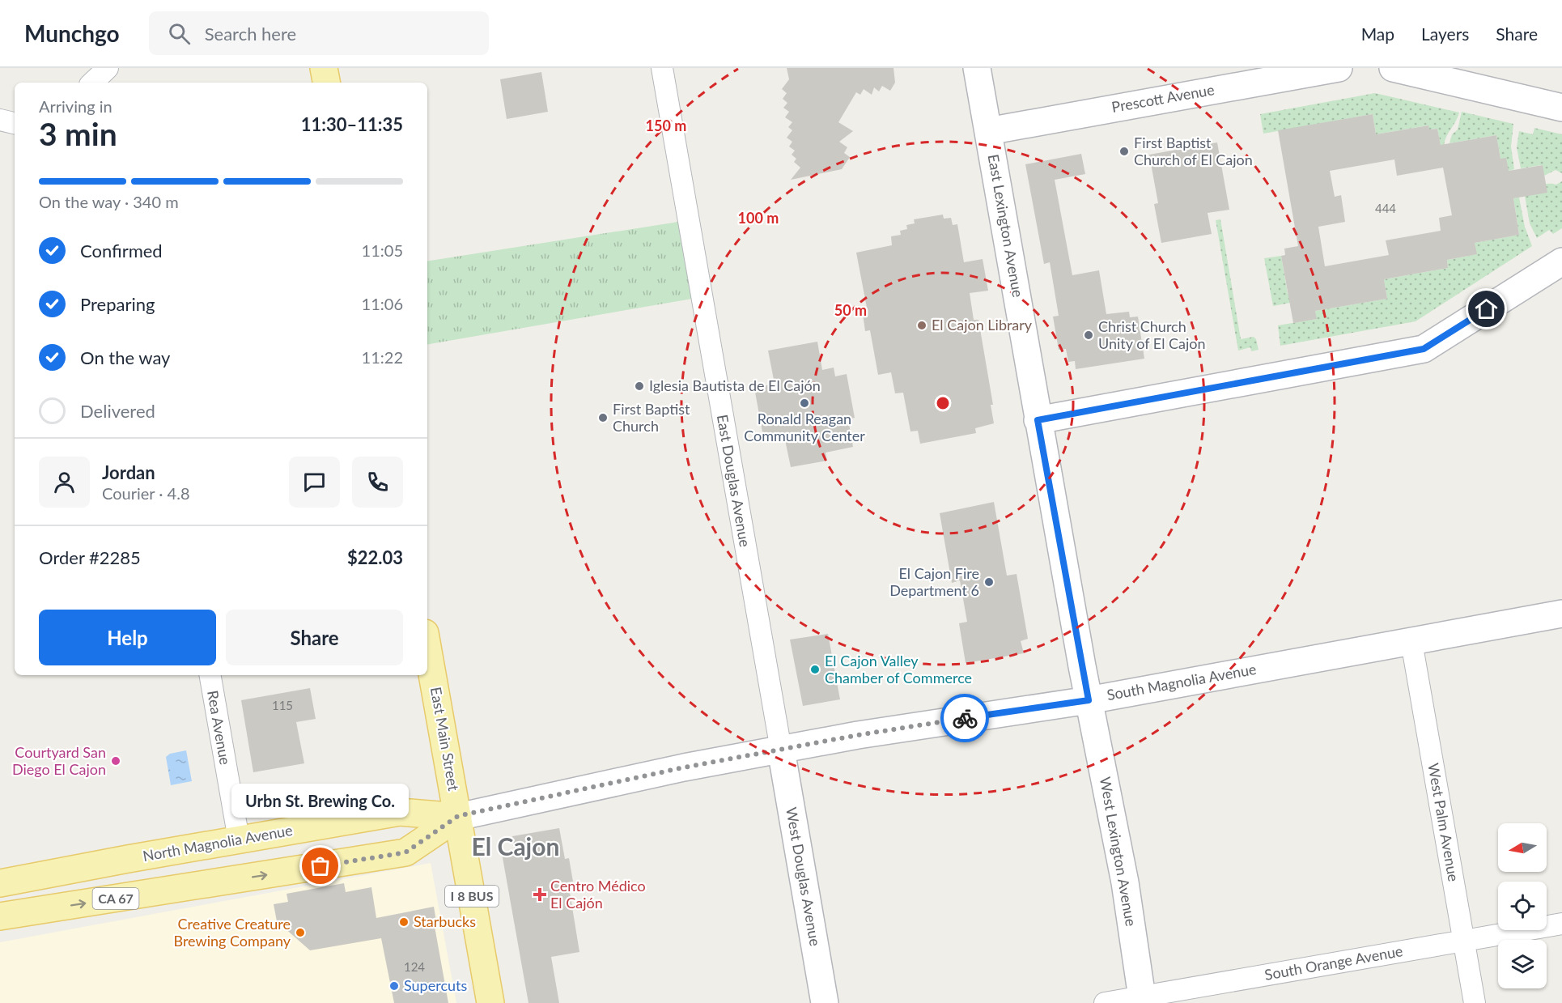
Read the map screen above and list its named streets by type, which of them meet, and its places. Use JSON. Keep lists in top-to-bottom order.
{
  "streets": {
    "main road": [
      "East Main Street",
      "North Magnolia Avenue",
      "I 8 BUS",
      "CA 67"
    ],
    "street": [
      "Prescott Avenue",
      "East Lexington Avenue",
      "East Douglas Avenue",
      "South Magnolia Avenue",
      "Rea Avenue",
      "West Palm Avenue",
      "West Lexington Avenue",
      "West Douglas Avenue",
      "South Orange Avenue"
    ]
  },
  "crossings": [
    ["Prescott Avenue", "East Lexington Avenue"],
    ["East Lexington Avenue", "South Magnolia Avenue"],
    ["East Lexington Avenue", "West Lexington Avenue"],
    ["East Douglas Avenue", "South Magnolia Avenue"],
    ["East Douglas Avenue", "West Douglas Avenue"],
    ["South Magnolia Avenue", "East Main Street"],
    ["South Magnolia Avenue", "West Palm Avenue"],
    ["South Magnolia Avenue", "North Magnolia Avenue"],
    ["South Magnolia Avenue", "West Lexington Avenue"],
    ["South Magnolia Avenue", "West Douglas Avenue"],
    ["South Magnolia Avenue", "I 8 BUS"],
    ["South Magnolia Avenue", "CA 67"],
    ["Rea Avenue", "North Magnolia Avenue"],
    ["East Main Street", "North Magnolia Avenue"],
    ["East Main Street", "I 8 BUS"],
    ["East Main Street", "CA 67"],
    ["West Palm Avenue", "South Orange Avenue"],
    ["North Magnolia Avenue", "I 8 BUS"],
    ["North Magnolia Avenue", "CA 67"],
    ["West Lexington Avenue", "South Orange Avenue"],
    ["I 8 BUS", "CA 67"]
  ],
  "districts": ["El Cajon"],
  "places": {
    "other": [
      "First Baptist Church of El Cajon",
      "El Cajon Library",
      "Christ Church Unity of El Cajon",
      "Iglesia Bautista de El Cajón",
      "Ronald Reagan Community Center",
      "First Baptist Church",
      "El Cajon Fire Department 6",
      "El Cajon Valley Chamber of Commerce",
      "Courtyard San Diego El Cajon",
      "Urbn St. Brewing Co.",
      "Starbucks",
      "Creative Creature Brewing Company",
      "Supercuts"
    ],
    "health": ["Centro Médico El Cajón"]
  },
  "house_numbers": ["444", "115", "124"],
  "north": "left",
  "page": {
    "header": "Munchgo",
    "search": "Search here",
    "nav": ["Map", "Layers", "Share"],
    "heading": ["3 min", "Arriving in", "11:30–11:35"],
    "panel": [
      "Jordan",
      "Courier · 4.8",
      "Order #2285",
      "$22.03"
    ],
    "bar": "On the way · 340 m",
    "list": [
      ["Confirmed", "11:05"],
      ["Preparing", "11:06"],
      ["On the way", "11:22"],
      "Delivered"
    ],
    "buttons": ["Help", "Share"],
    "bubble": "Urbn St. Brewing Co."
  },
  "rings": ["150 m", "100 m", "50 m"]
}
